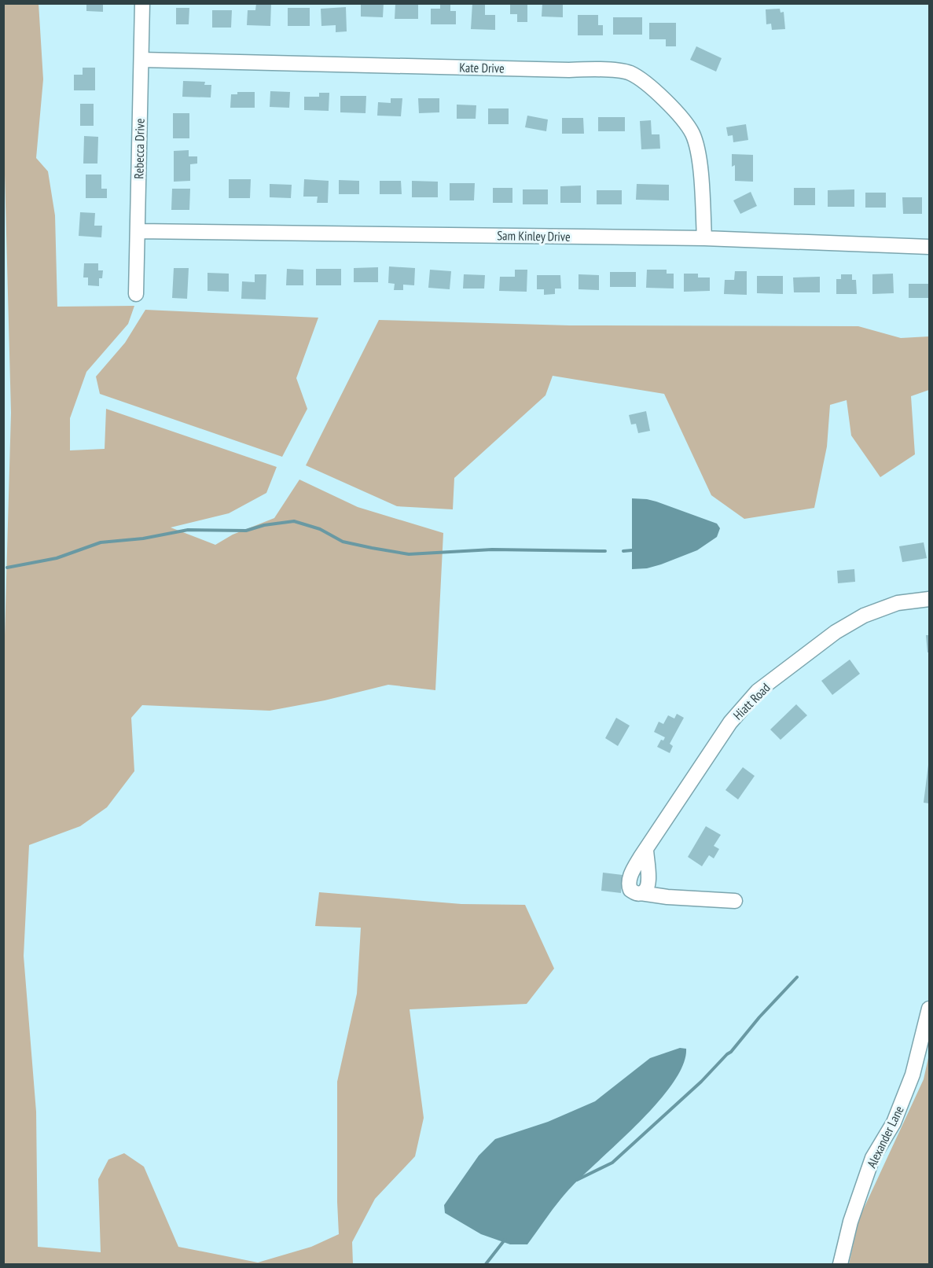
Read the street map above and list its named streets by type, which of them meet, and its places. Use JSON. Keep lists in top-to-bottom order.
{
  "streets": {
    "street": [
      "Kate Drive",
      "Rebecca Drive",
      "Sam Kinley Drive",
      "Hiatt Road",
      "Alexander Lane"
    ]
  },
  "crossings": [
    ["Kate Drive", "Rebecca Drive"],
    ["Kate Drive", "Sam Kinley Drive"],
    ["Rebecca Drive", "Sam Kinley Drive"]
  ]
}
